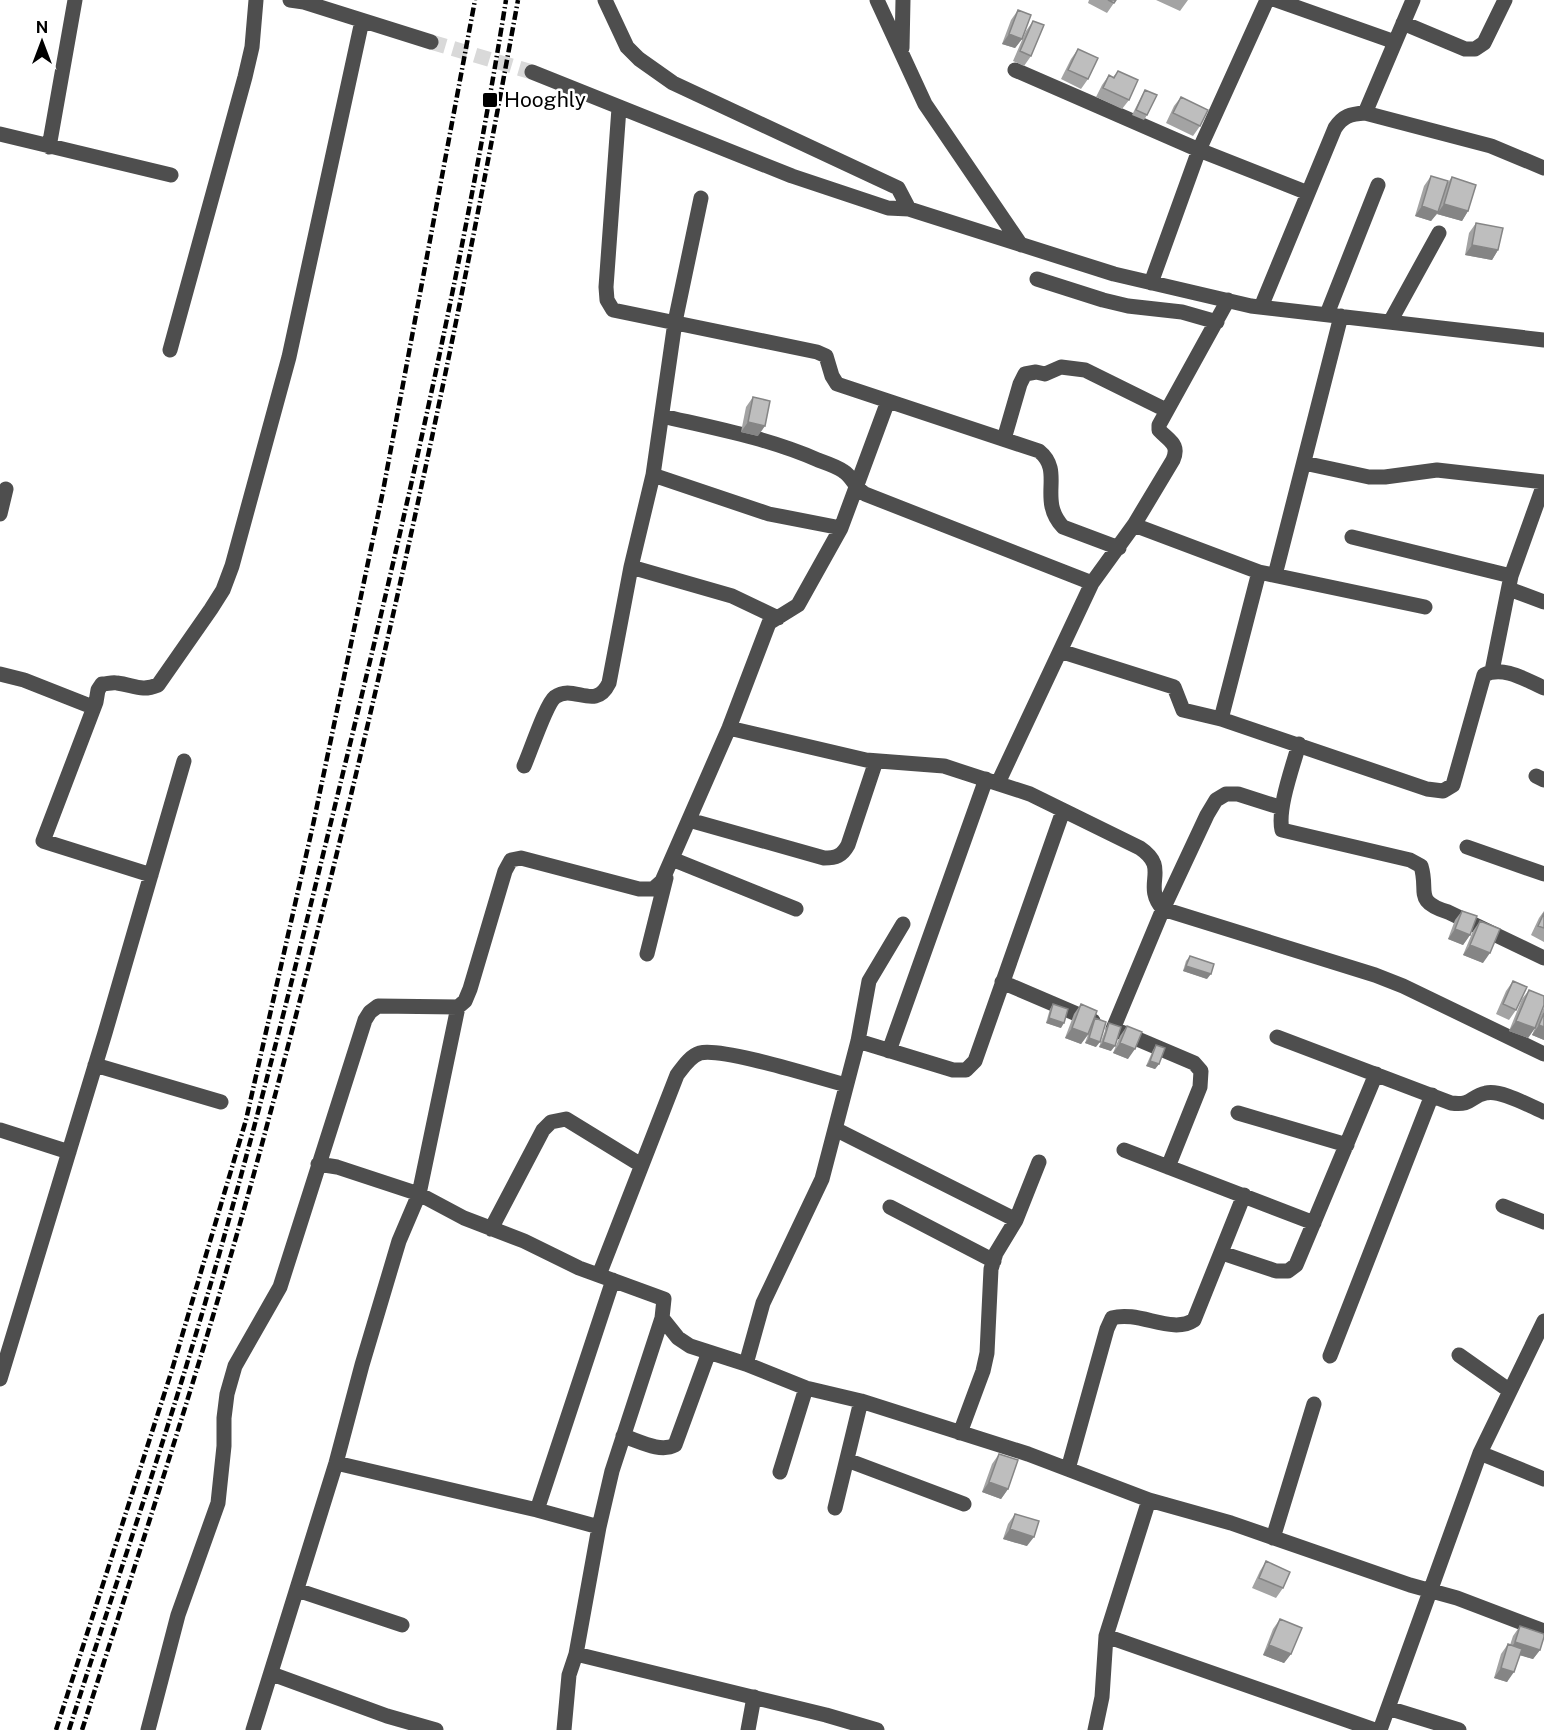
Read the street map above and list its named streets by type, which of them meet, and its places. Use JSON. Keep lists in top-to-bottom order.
{
  "places": {
    "transit": ["Hooghly"]
  },
  "north": "top"
}
